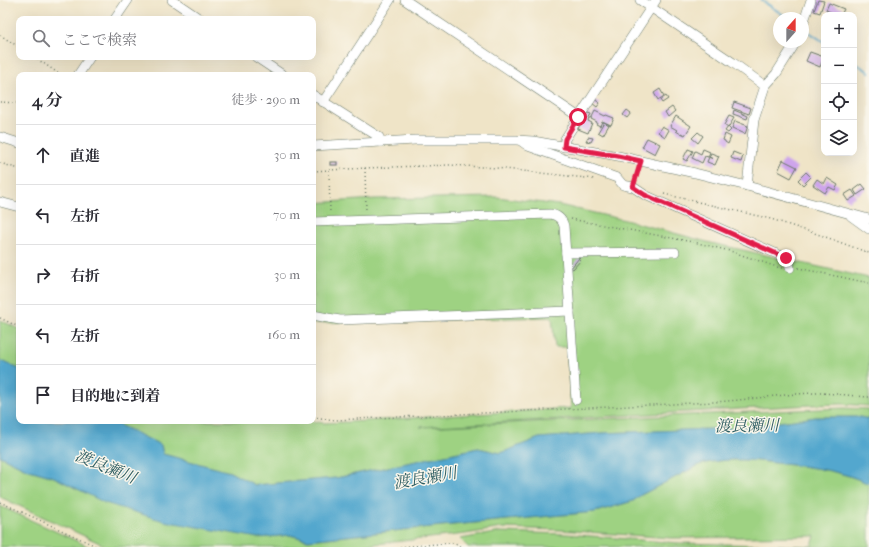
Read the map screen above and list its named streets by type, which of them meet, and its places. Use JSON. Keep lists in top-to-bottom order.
{
  "water": ["渡良瀬川"],
  "north": "top",
  "page": {
    "map_buttons": ["+", "−"],
    "search": "ここで検索",
    "heading": ["4 分", "徒歩 · 290 m"],
    "list": [
      ["直進", "30 m"],
      ["左折", "70 m"],
      ["右折", "30 m"],
      ["左折", "160 m"],
      "目的地に到着"
    ]
  }
}
